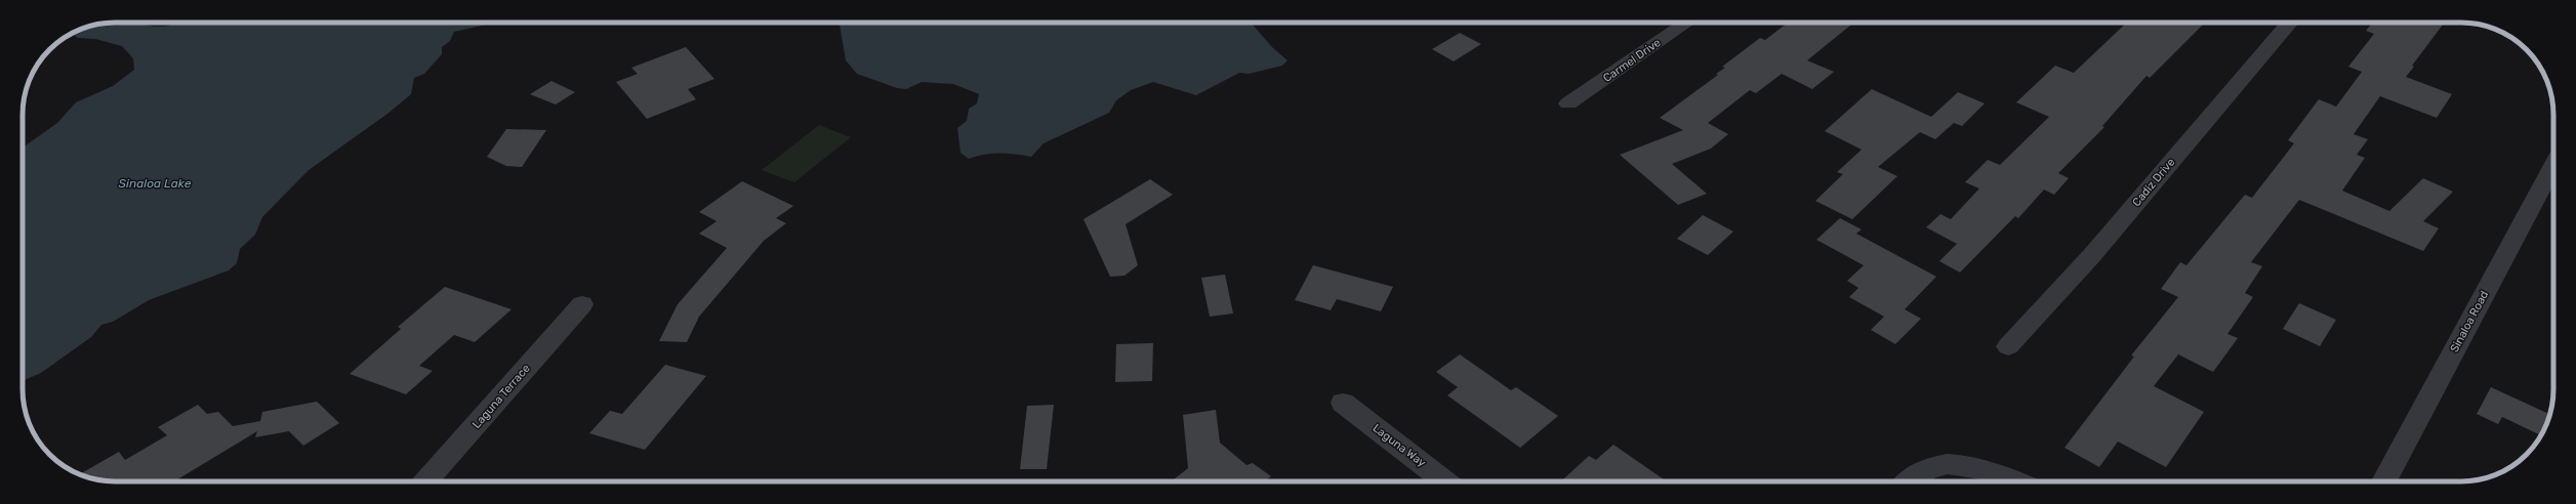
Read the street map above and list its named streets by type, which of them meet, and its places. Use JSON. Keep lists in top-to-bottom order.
{
  "streets": {
    "street": [
      "Carmel Drive",
      "Cadiz Drive",
      "Sinaloa Road",
      "Laguna Terrace",
      "Laguna Way"
    ]
  },
  "water": ["Sinaloa Lake"]
}
